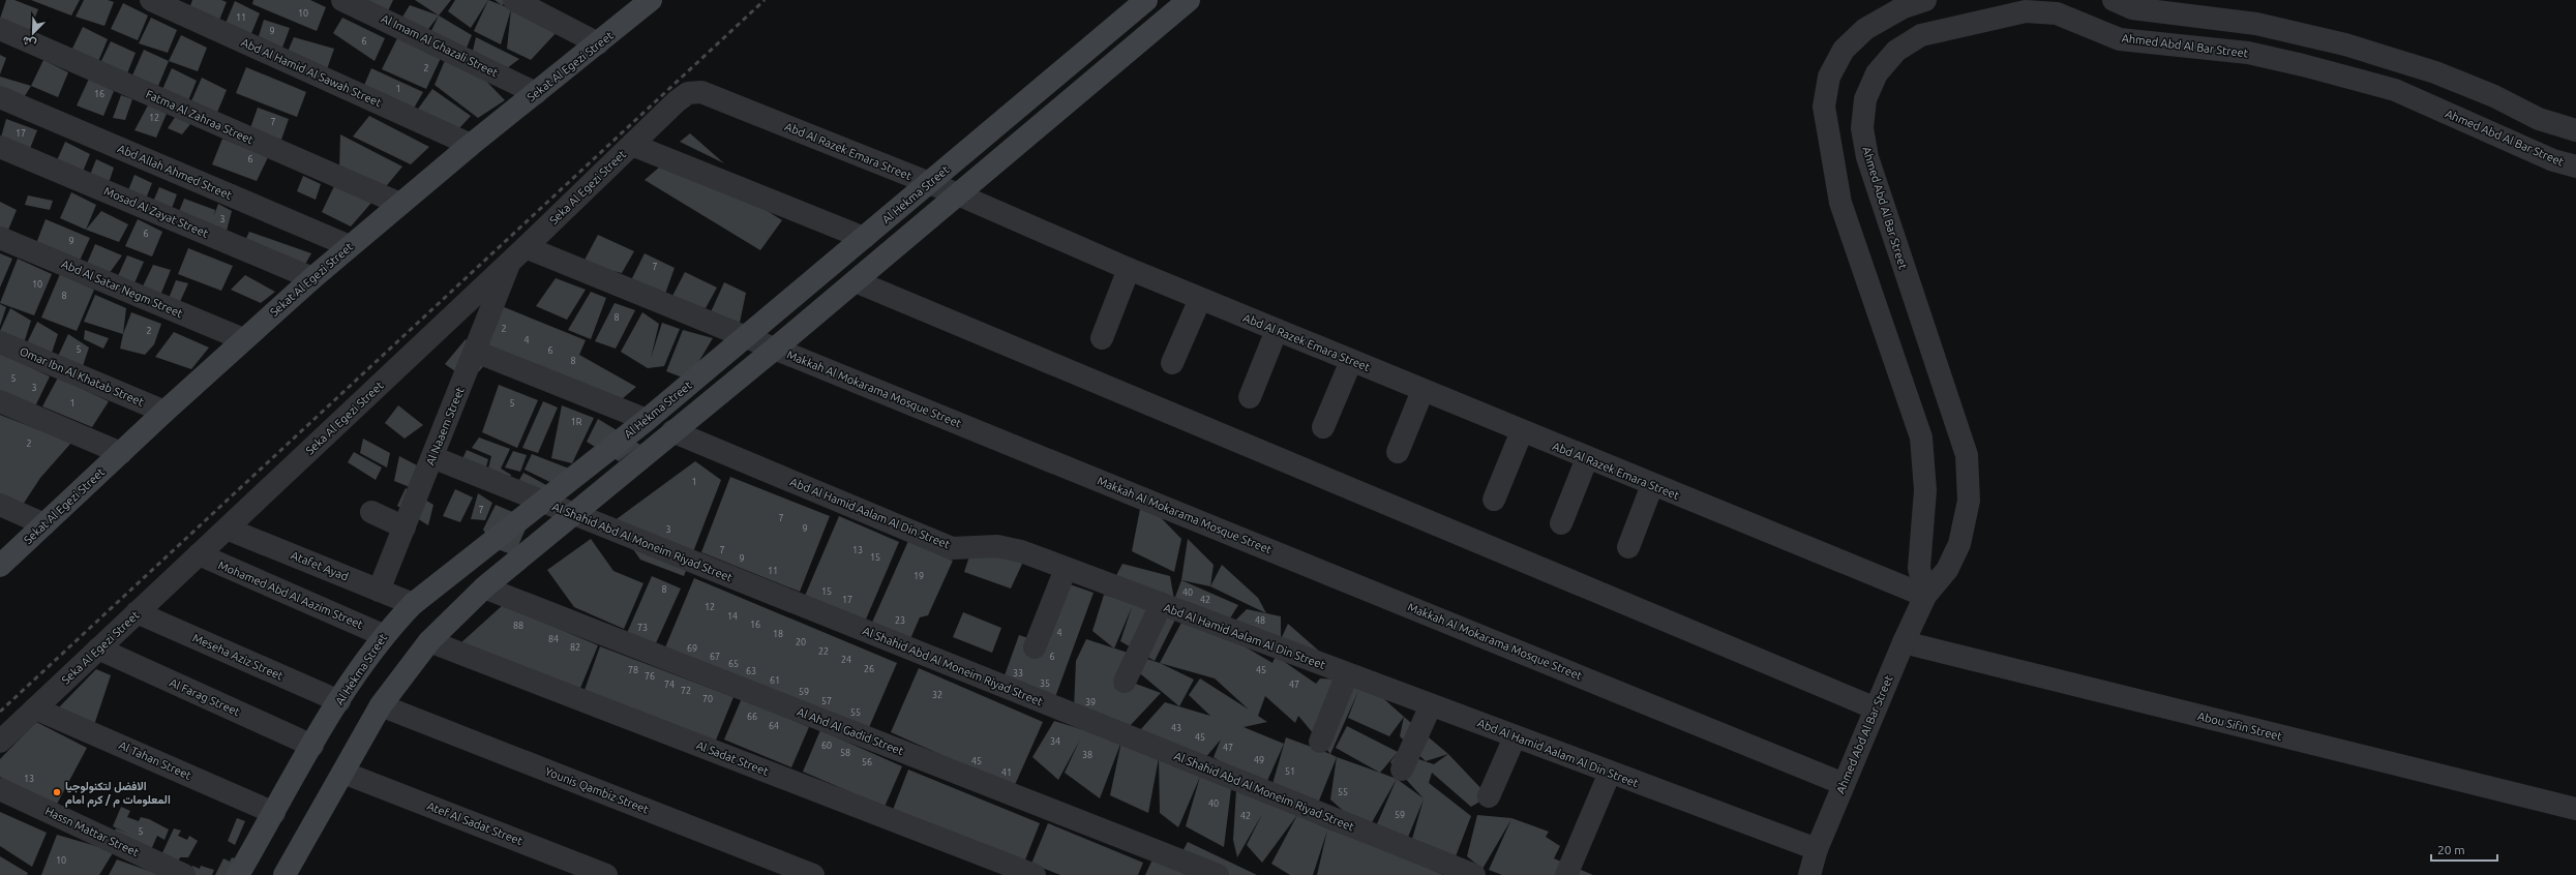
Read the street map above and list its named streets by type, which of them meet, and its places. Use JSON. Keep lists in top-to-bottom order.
{
  "streets": {
    "street": [
      "Al Imam Al Ghazali Street",
      "Ahmed Abd Al Bar Street",
      "Sekat Al Egezi Street",
      "Abd Al Hamid Al Sawah Street",
      "Fatma Al Zahraa Street",
      "Abd Al Razek Emara Street",
      "Abd Allah Ahmed Street",
      "Seka Al Egezi Street",
      "Al Hekma Street",
      "Mosad Al Zayat Street",
      "Abd Al Satar Negm Street",
      "Omar Ibn Al Khatab Street",
      "Makkah Al Mokarama Mosque Street",
      "Al Naaem Street",
      "Abd Al Hamid Aalam Al Din Street",
      "Al Shahid Abd Al Moneim Riyad Street",
      "Atafet Ayad",
      "Mohamed Abd Al Aazim Street",
      "Meseha Aziz Street",
      "Al Farag Street",
      "Abou Sifin Street",
      "Al Ahd Al Gadid Street",
      "Al Sadat Street",
      "Al Tahan Street",
      "Younis Qambiz Street",
      "Atef Al Sadat Street",
      "Hassn Mattar Street"
    ]
  },
  "crossings": [
    ["Al Imam Al Ghazali Street", "Sekat Al Egezi Street"],
    ["Ahmed Abd Al Bar Street", "Abd Al Razek Emara Street"],
    ["Ahmed Abd Al Bar Street", "Makkah Al Mokarama Mosque Street"],
    ["Ahmed Abd Al Bar Street", "Abd Al Hamid Aalam Al Din Street"],
    ["Ahmed Abd Al Bar Street", "Abou Sifin Street"],
    ["Sekat Al Egezi Street", "Abd Al Hamid Al Sawah Street"],
    ["Sekat Al Egezi Street", "Fatma Al Zahraa Street"],
    ["Sekat Al Egezi Street", "Abd Allah Ahmed Street"],
    ["Sekat Al Egezi Street", "Mosad Al Zayat Street"],
    ["Sekat Al Egezi Street", "Abd Al Satar Negm Street"],
    ["Sekat Al Egezi Street", "Omar Ibn Al Khatab Street"],
    ["Abd Al Razek Emara Street", "Seka Al Egezi Street"],
    ["Abd Al Razek Emara Street", "Al Hekma Street"],
    ["Seka Al Egezi Street", "Makkah Al Mokarama Mosque Street"],
    ["Seka Al Egezi Street", "Al Naaem Street"],
    ["Seka Al Egezi Street", "Atafet Ayad"],
    ["Seka Al Egezi Street", "Mohamed Abd Al Aazim Street"],
    ["Seka Al Egezi Street", "Meseha Aziz Street"],
    ["Seka Al Egezi Street", "Al Farag Street"],
    ["Seka Al Egezi Street", "Al Tahan Street"],
    ["Al Hekma Street", "Makkah Al Mokarama Mosque Street"],
    ["Al Hekma Street", "Al Shahid Abd Al Moneim Riyad Street"],
    ["Al Hekma Street", "Atafet Ayad"],
    ["Al Hekma Street", "Mohamed Abd Al Aazim Street"],
    ["Al Hekma Street", "Meseha Aziz Street"],
    ["Al Hekma Street", "Al Farag Street"],
    ["Al Hekma Street", "Al Tahan Street"],
    ["Makkah Al Mokarama Mosque Street", "Al Naaem Street"],
    ["Al Naaem Street", "Al Shahid Abd Al Moneim Riyad Street"],
    ["Al Naaem Street", "Atafet Ayad"]
  ],
  "places": ["الافضل لتكنولوجيا المعلومات م / كرم امام"],
  "house_numbers": [
    "10",
    "11",
    "9",
    "6",
    "2",
    "1",
    "16",
    "12",
    "7",
    "17",
    "6",
    "3",
    "6",
    "9",
    "7",
    "10",
    "8",
    "8",
    "2",
    "2",
    "4",
    "5",
    "6",
    "8",
    "5",
    "3",
    "1",
    "5",
    "1R",
    "2",
    "1",
    "7",
    "7",
    "9",
    "3",
    "7",
    "13",
    "15",
    "9",
    "11",
    "19",
    "8",
    "15",
    "40",
    "17",
    "42",
    "12",
    "14",
    "23",
    "48",
    "16",
    "88",
    "73",
    "4",
    "18",
    "84",
    "20",
    "82",
    "69",
    "22",
    "67",
    "6",
    "24",
    "65",
    "26",
    "78",
    "45",
    "63",
    "33",
    "76",
    "61",
    "35",
    "74",
    "47",
    "72",
    "59",
    "32",
    "70",
    "57",
    "39",
    "55",
    "66",
    "64",
    "43",
    "45",
    "34",
    "60",
    "47",
    "58",
    "38",
    "49",
    "45",
    "56",
    "51",
    "41",
    "13",
    "55",
    "40",
    "59",
    "42",
    "5",
    "10"
  ],
  "scale_bar": "20 m",
  "north": "bottom left"
}
